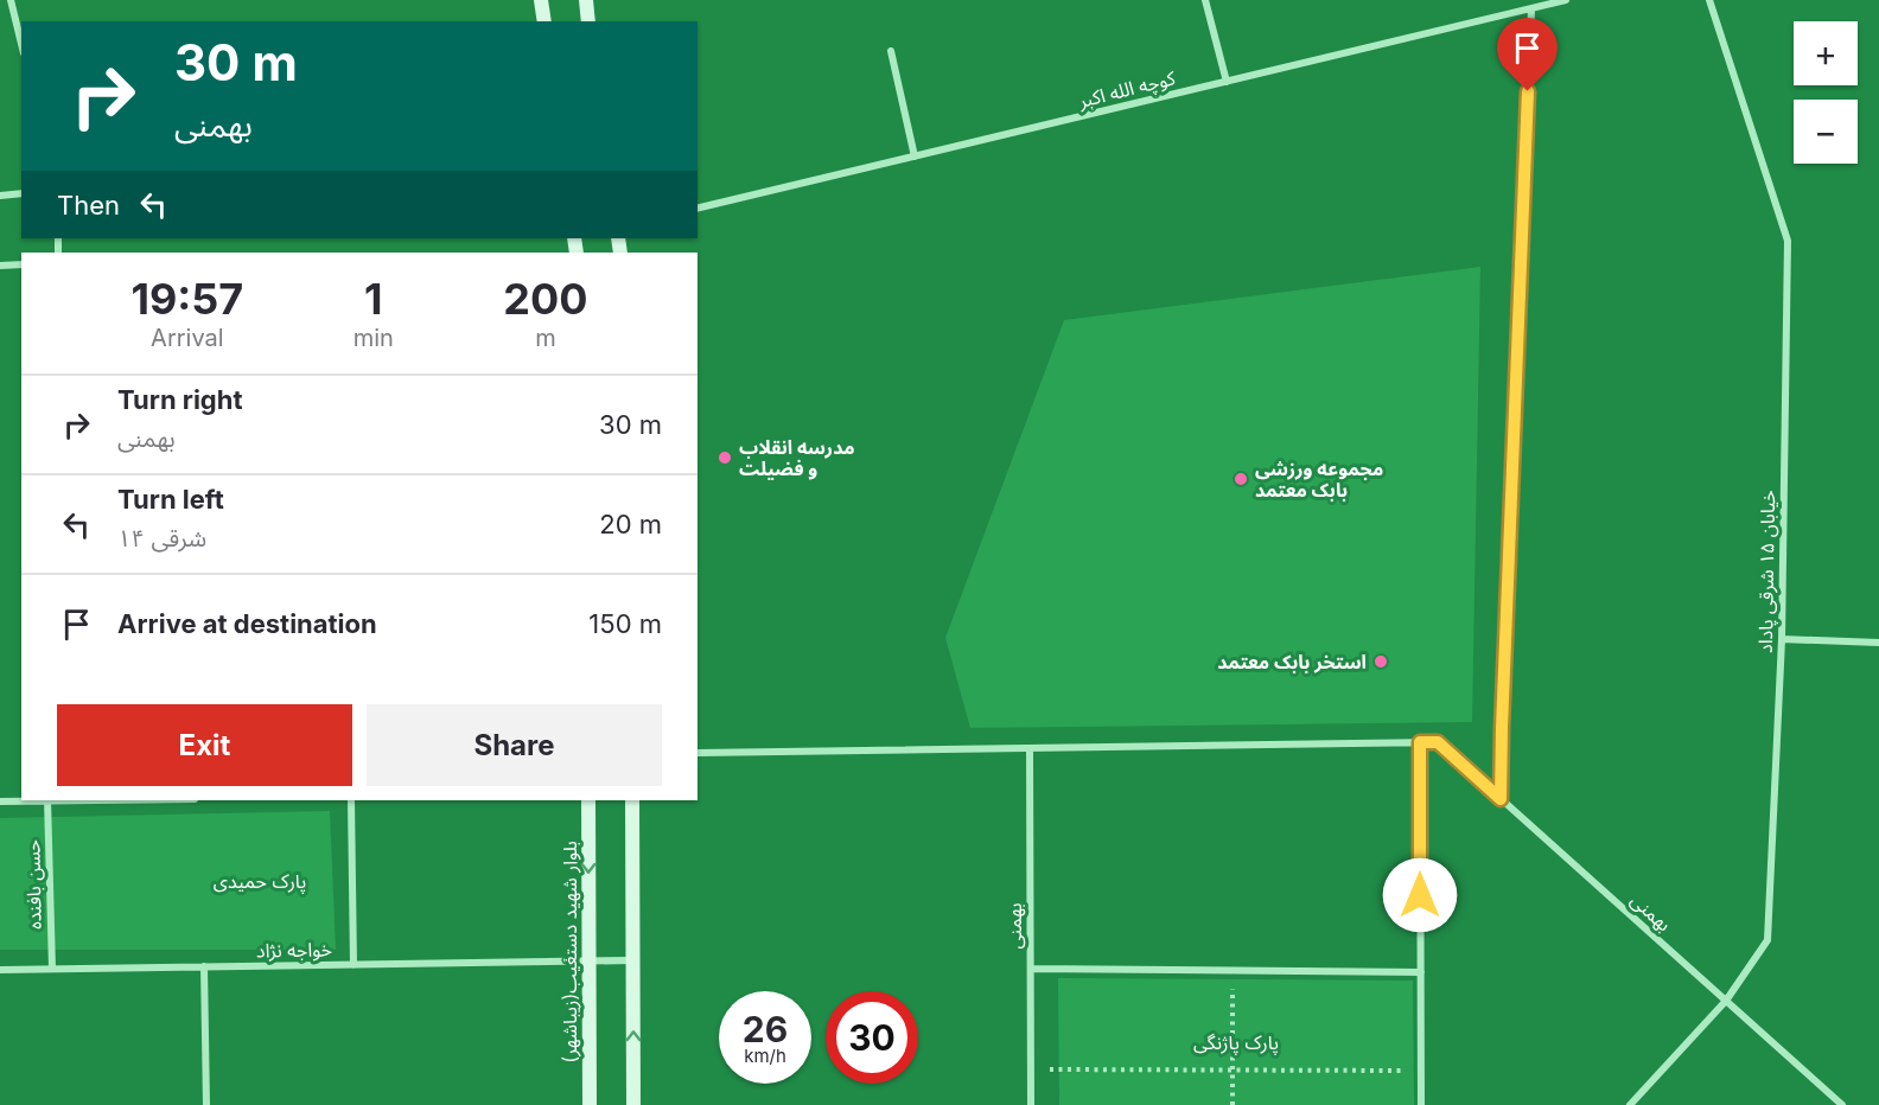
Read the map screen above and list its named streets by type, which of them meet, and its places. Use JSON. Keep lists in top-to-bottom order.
{
  "streets": {
    "street": [
      "کوچه الله اکبر",
      "خیابان ۱۵ شرقی پاداد",
      "حسن بافنده",
      "بهمنی",
      "خواجه نژاد",
      "بلوار شهید دستغیب(زیباشهر)"
    ]
  },
  "crossings": [
    ["خیابان ۱۵ شرقی پاداد", "بهمنی"],
    ["حسن بافنده", "خواجه نژاد"],
    ["خواجه نژاد", "بلوار شهید دستغیب(زیباشهر)"]
  ],
  "parks": ["پارک حمیدی", "پارک پاژنگی"],
  "places": ["مدرسه انقلاب و فضیلت", "مجموعه ورزشی بابک معتمد", "استخر بابک معتمد"],
  "page": {
    "map_buttons": ["+", "−"],
    "turn": ["30 m", "بهمنی"],
    "then": "Then",
    "eta": [
      "19:57",
      "Arrival",
      "1",
      "min",
      "200",
      "m"
    ],
    "list": [
      {
        "name": "Turn right",
        "note": "بهمنی",
        "value": "30 m"
      },
      {
        "name": "Turn left",
        "note": "۱۴ شرقی",
        "value": "20 m"
      },
      {
        "name": "Arrive at destination",
        "value": "150 m"
      }
    ],
    "buttons": ["Exit", "Share"],
    "speed": "26 km/h",
    "limit": "30"
  }
}
